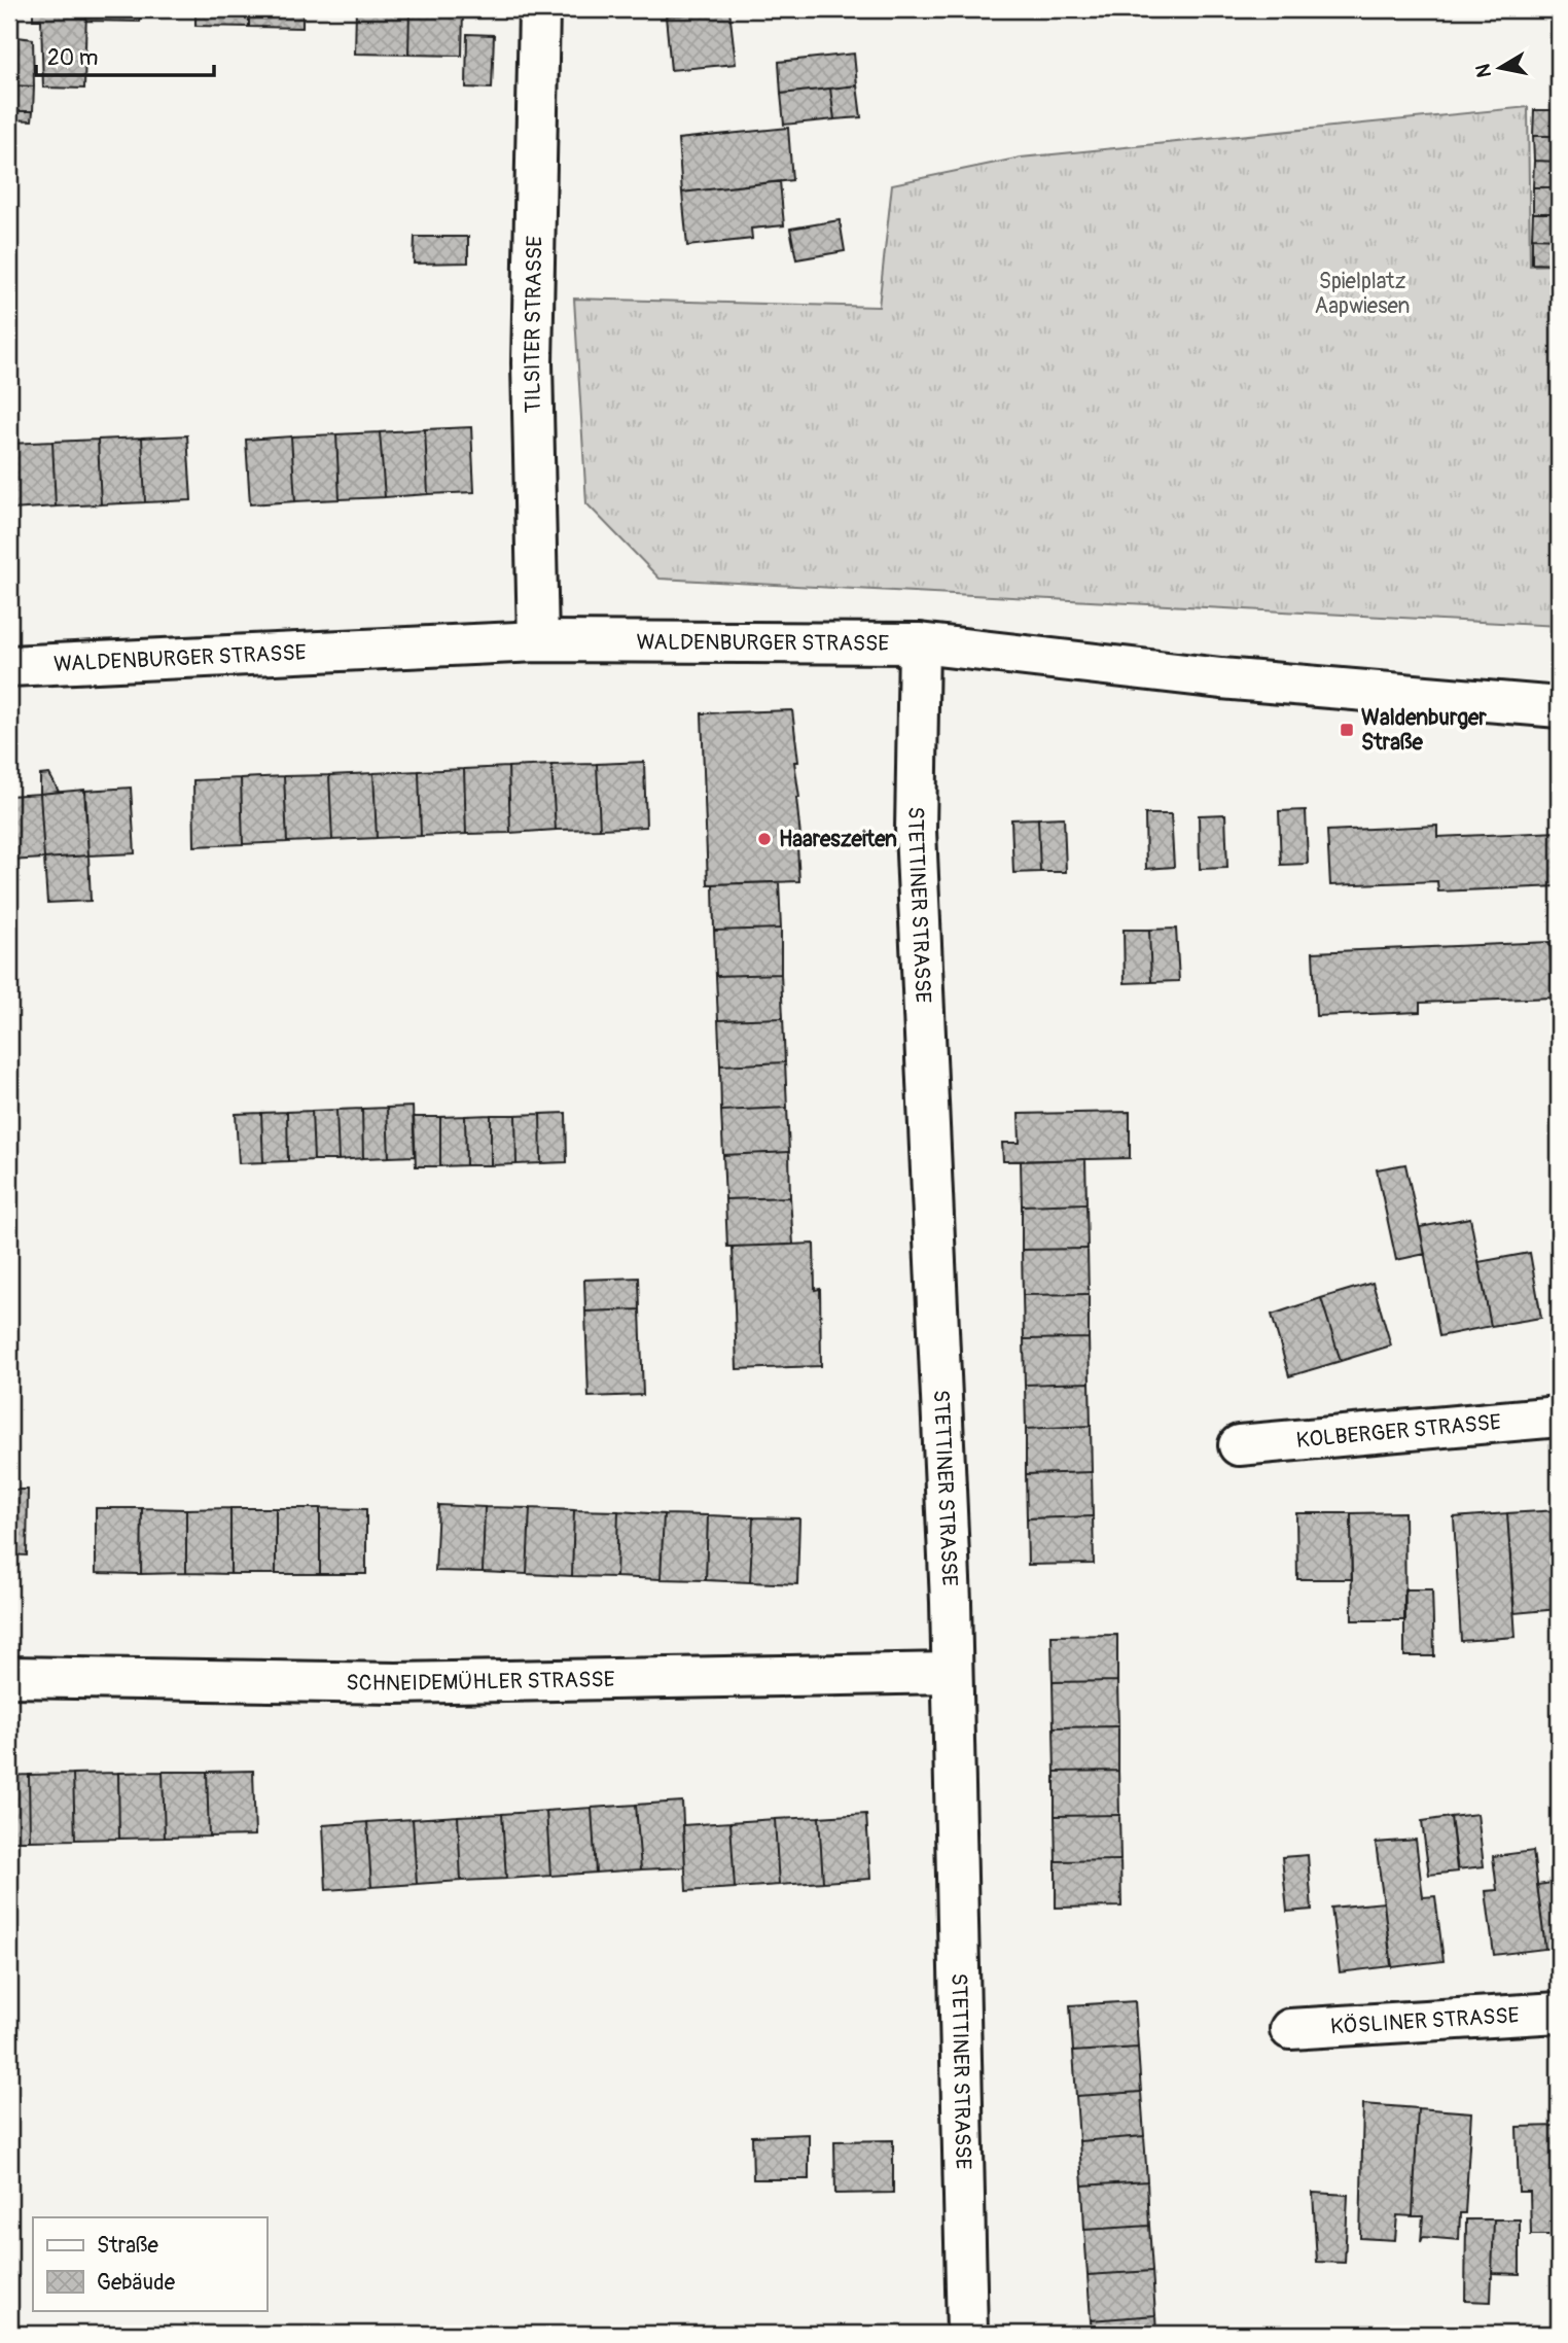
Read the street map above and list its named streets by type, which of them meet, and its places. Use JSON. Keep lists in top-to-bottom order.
{
  "streets": {
    "street": [
      "TILSITER STRASSE",
      "WALDENBURGER STRASSE",
      "STETTINER STRASSE",
      "KOLBERGER STRASSE",
      "SCHNEIDEMÜHLER STRASSE",
      "KÖSLINER STRASSE"
    ]
  },
  "crossings": [
    ["TILSITER STRASSE", "WALDENBURGER STRASSE"],
    ["WALDENBURGER STRASSE", "STETTINER STRASSE"],
    ["STETTINER STRASSE", "SCHNEIDEMÜHLER STRASSE"]
  ],
  "parks": ["Spielplatz Aapwiesen"],
  "places": {
    "transit": ["Waldenburger Straße"],
    "other": ["Haareszeiten"]
  },
  "legend": ["Straße", "Gebäude"],
  "scale_bar": "20 m",
  "north": "left"
}
